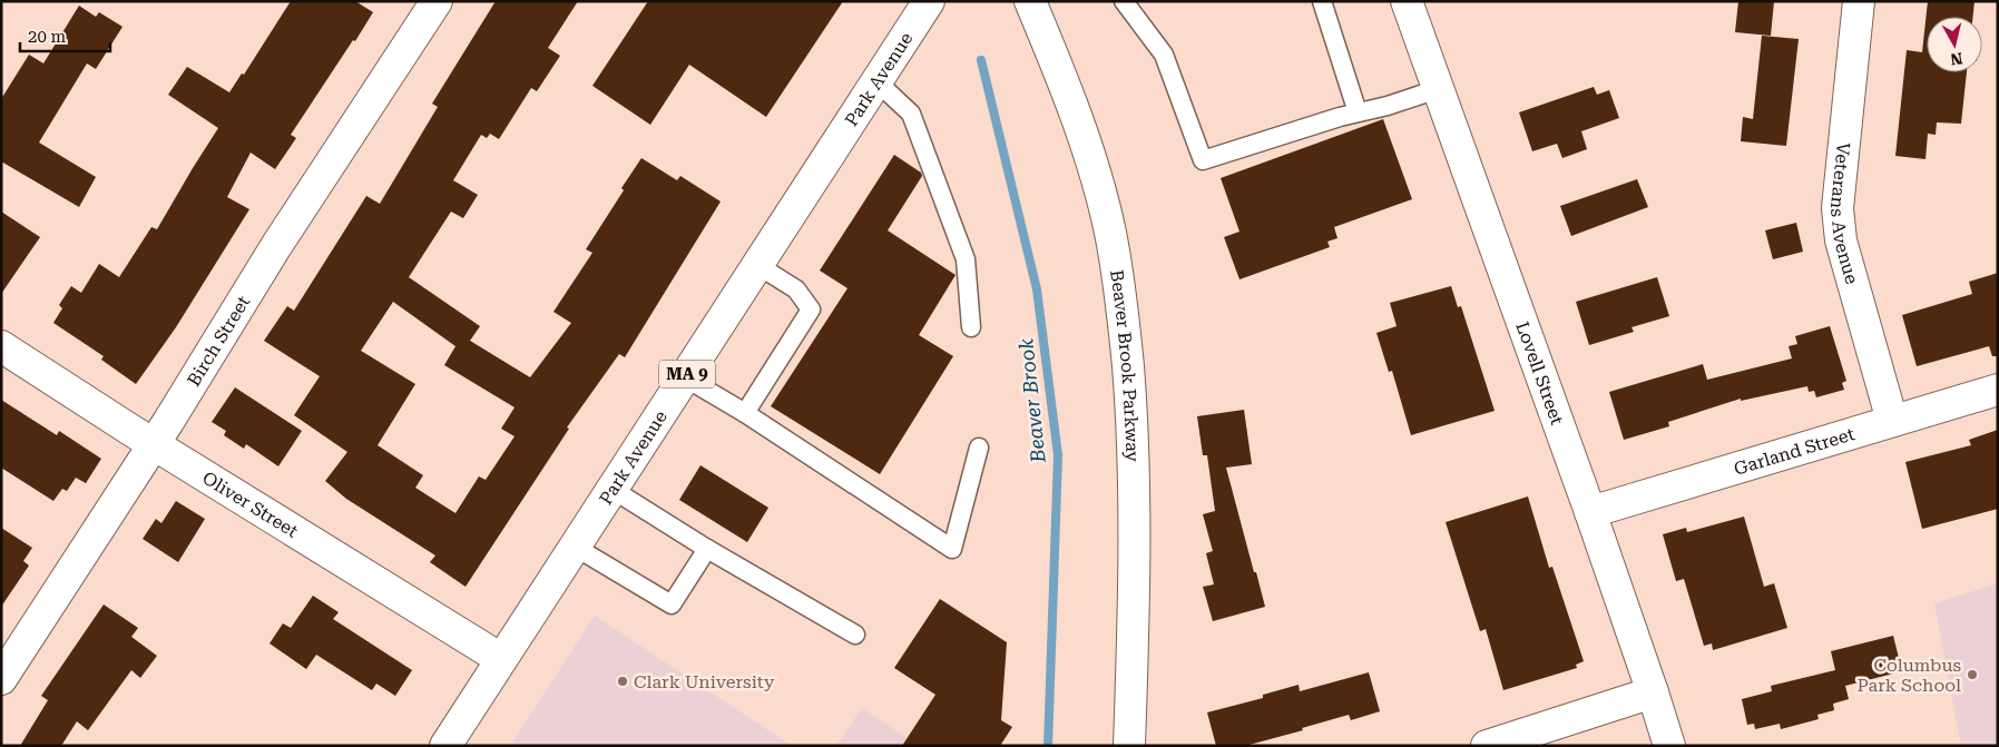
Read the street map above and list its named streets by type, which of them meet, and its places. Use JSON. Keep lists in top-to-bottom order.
{
  "streets": {
    "main road": [
      "Park Avenue",
      "Veterans Avenue",
      "Birch Street",
      "Beaver Brook Parkway",
      "Lovell Street",
      "MA 9",
      "Garland Street",
      "Oliver Street"
    ]
  },
  "crossings": [
    ["Park Avenue", "Oliver Street"],
    ["Veterans Avenue", "Garland Street"],
    ["Birch Street", "Oliver Street"],
    ["Lovell Street", "Garland Street"]
  ],
  "water": ["Beaver Brook"],
  "places": ["Columbus Park School", "Clark University"],
  "scale_bar": "20 m",
  "north": "bottom"
}
